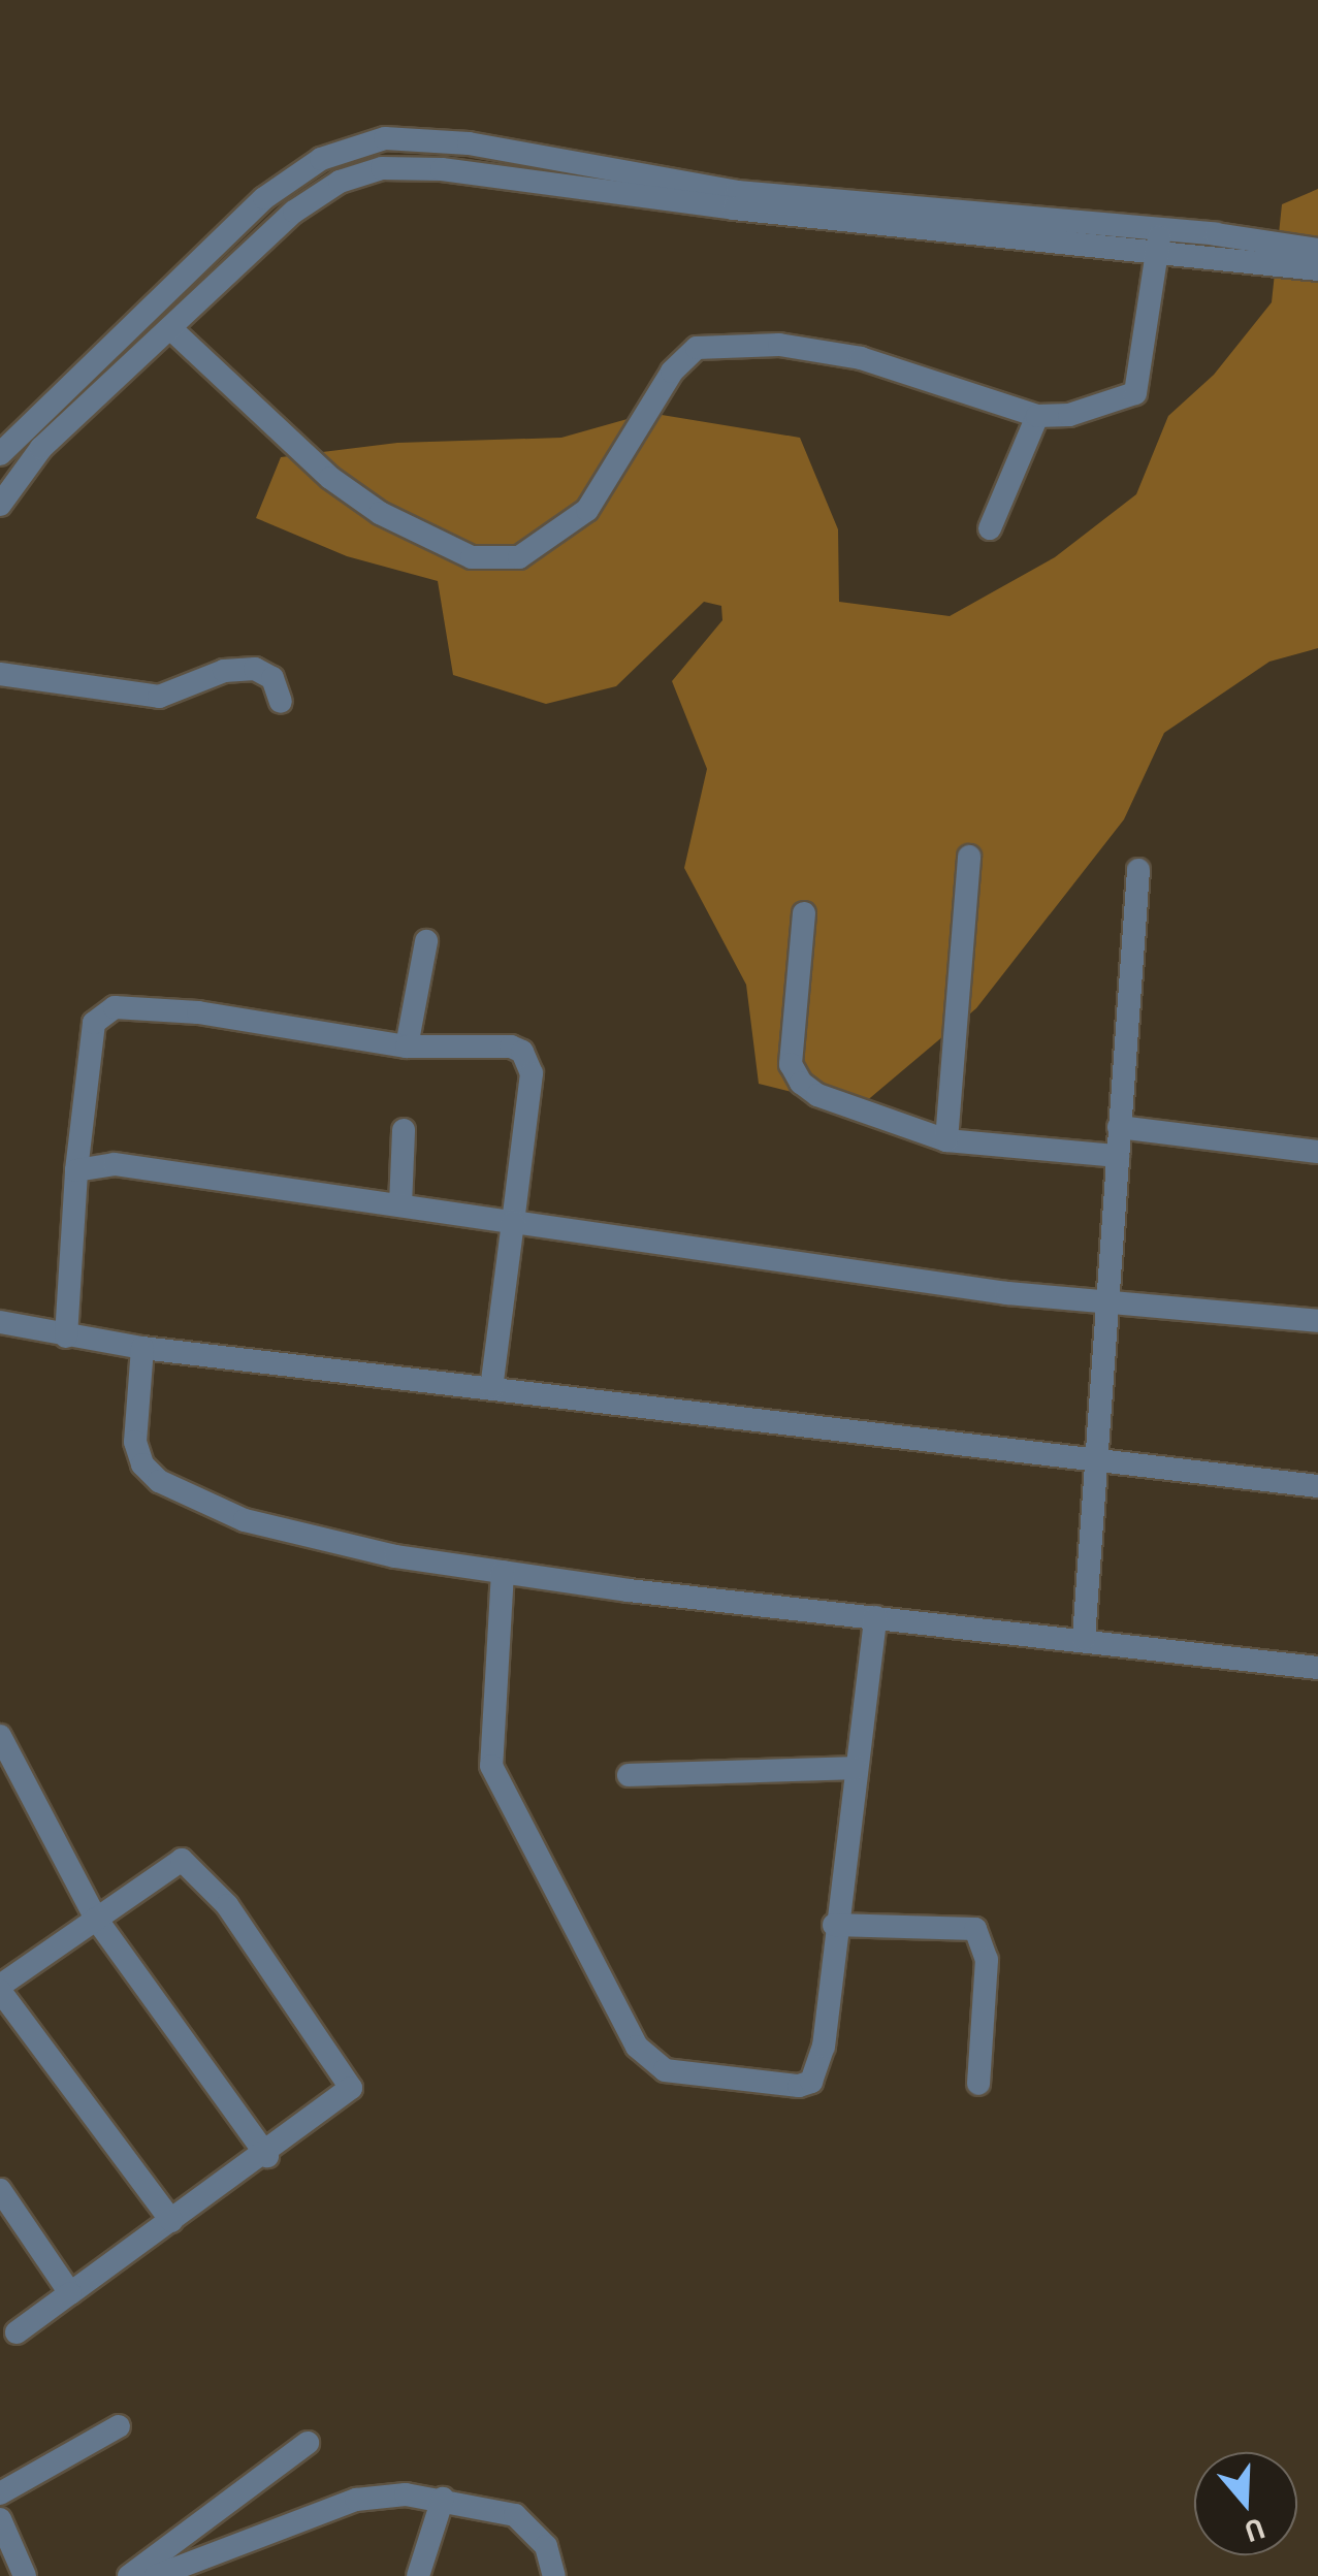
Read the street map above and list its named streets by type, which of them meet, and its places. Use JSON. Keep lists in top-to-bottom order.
{
  "north": "bottom"
}
